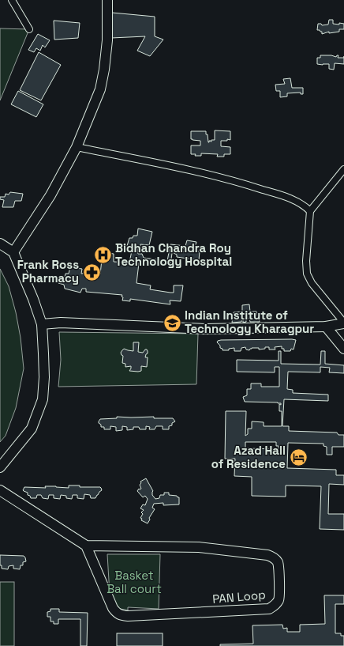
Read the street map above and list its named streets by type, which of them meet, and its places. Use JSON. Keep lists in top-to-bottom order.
{
  "streets": {
    "street": ["PAN Loop"]
  },
  "parks": ["Basket Ball court"],
  "places": {
    "hospital": ["Bidhan Chandra Roy Technology Hospital"],
    "pharmacy": ["Frank Ross Pharmacy"],
    "school or university": ["Indian Institute of Technology Kharagpur"],
    "hotel": ["Azad Hall of Residence"]
  }
}
